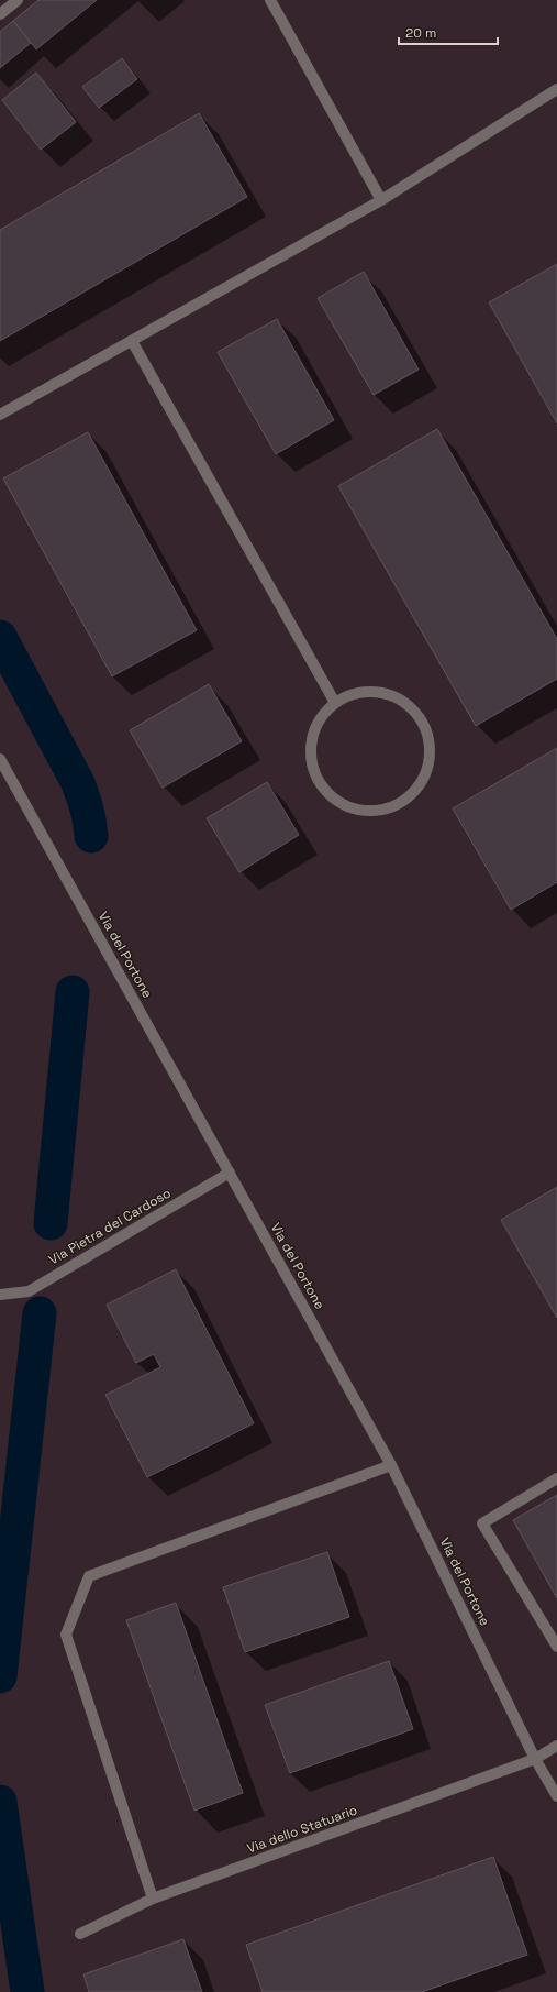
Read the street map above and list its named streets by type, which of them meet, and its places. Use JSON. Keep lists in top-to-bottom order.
{
  "streets": {
    "street": ["Via del Portone", "Via Pietra del Cardoso", "Via dello Statuario"]
  },
  "crossings": [
    ["Via del Portone", "Via Pietra del Cardoso"],
    ["Via del Portone", "Via dello Statuario"]
  ],
  "scale_bar": "20 m"
}
